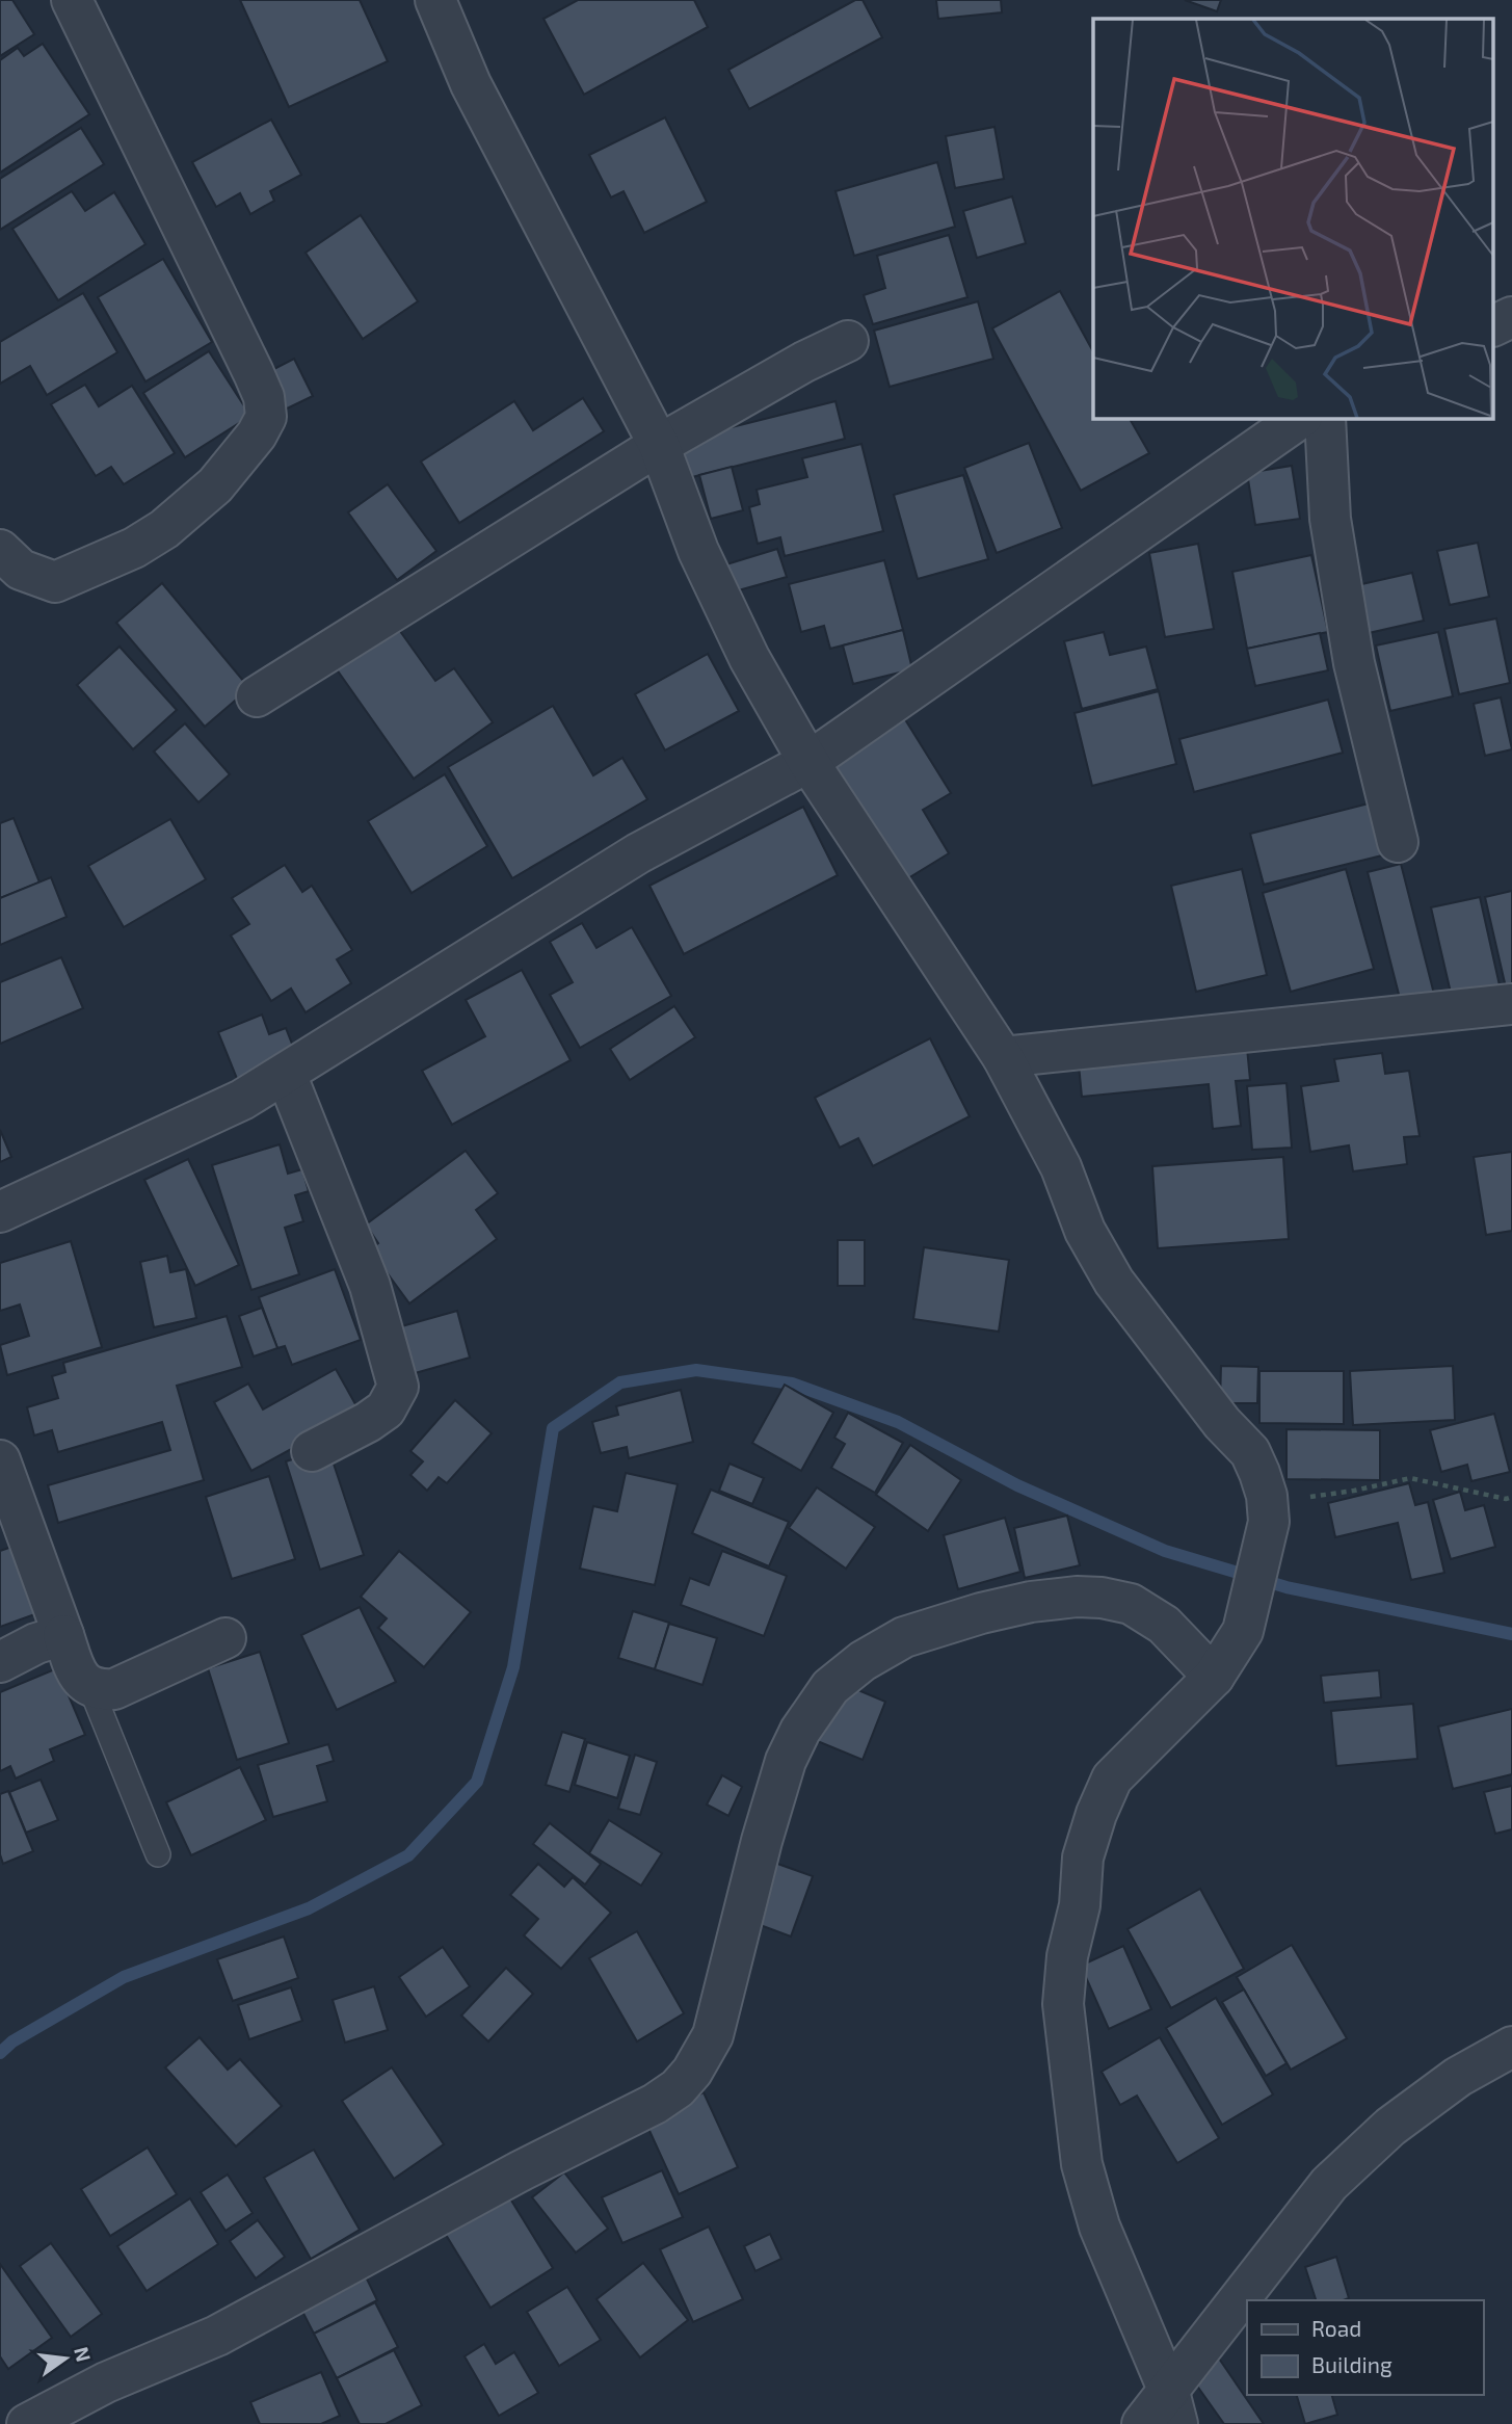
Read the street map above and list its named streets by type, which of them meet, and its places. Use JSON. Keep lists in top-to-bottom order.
{
  "legend": ["Road", "Building"],
  "north": "right"
}
